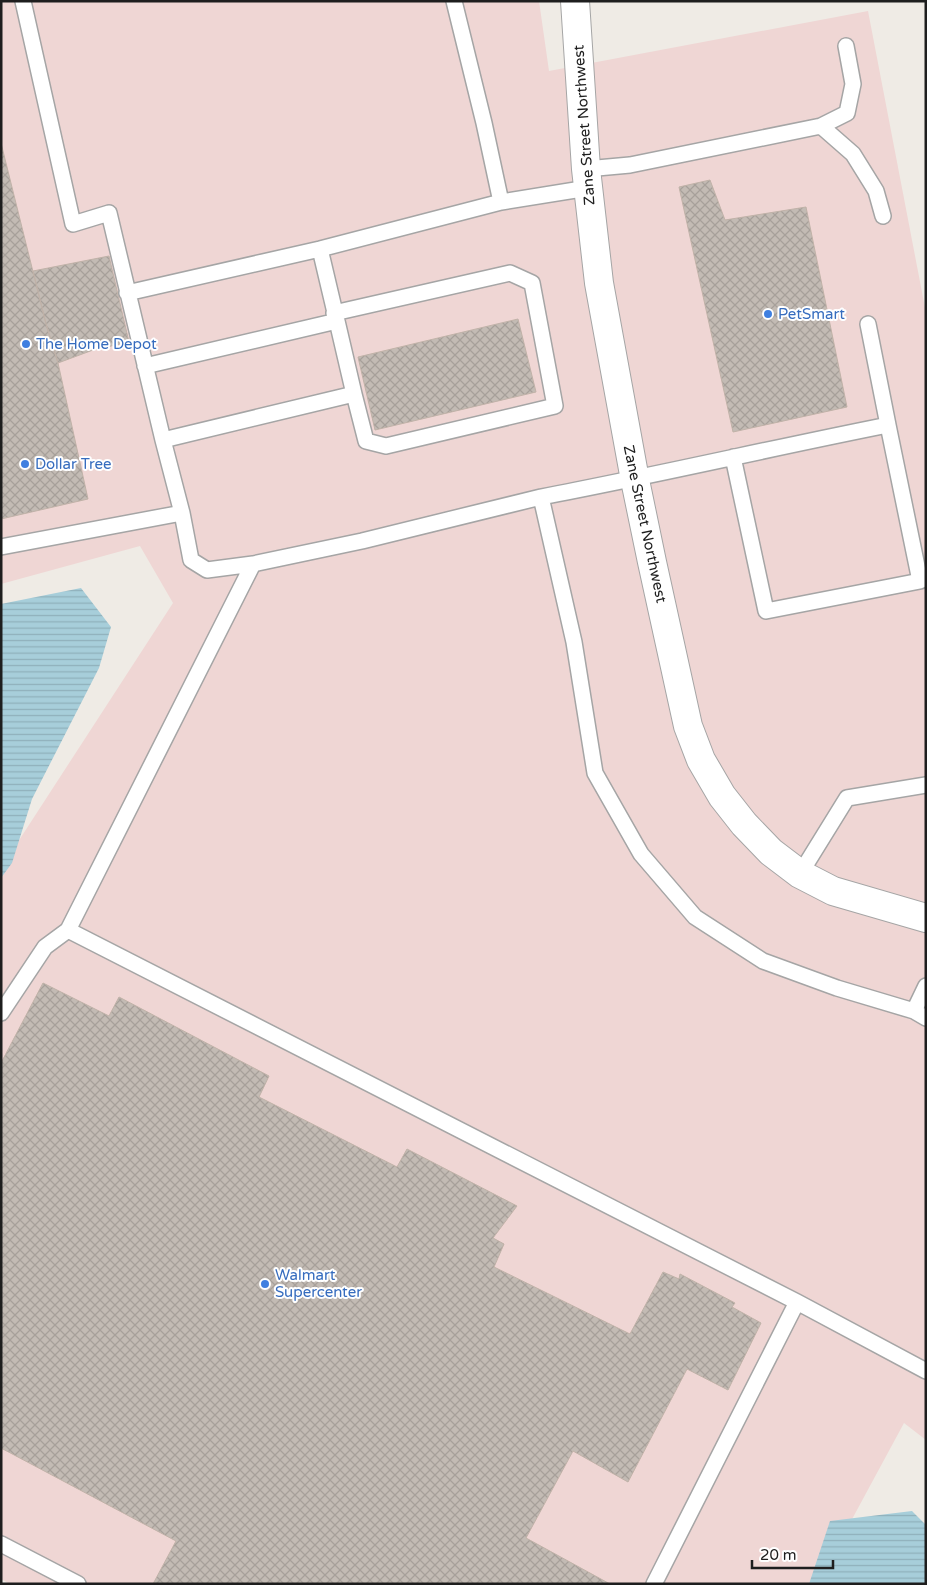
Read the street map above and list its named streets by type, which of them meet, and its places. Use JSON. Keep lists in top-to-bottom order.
{
  "streets": {
    "street": ["Zane Street Northwest"]
  },
  "places": [
    "PetSmart",
    "The Home Depot",
    "Dollar Tree",
    "Walmart Supercenter"
  ],
  "scale_bar": "20 m"
}
